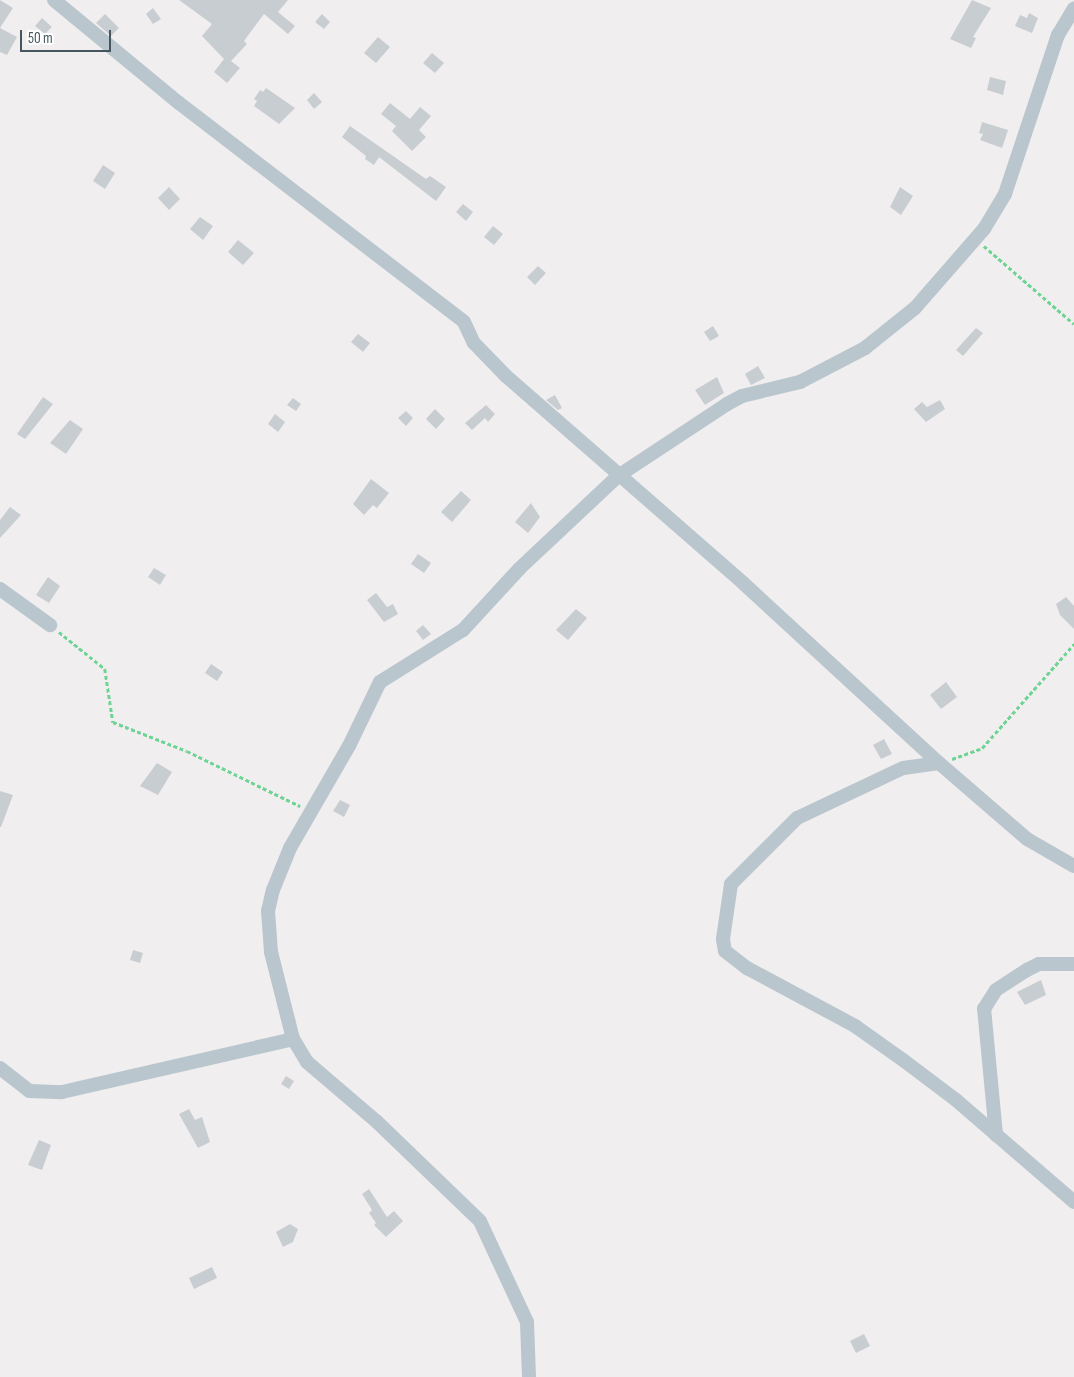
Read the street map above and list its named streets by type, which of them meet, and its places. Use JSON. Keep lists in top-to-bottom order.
{
  "scale_bar": "50 m"
}
